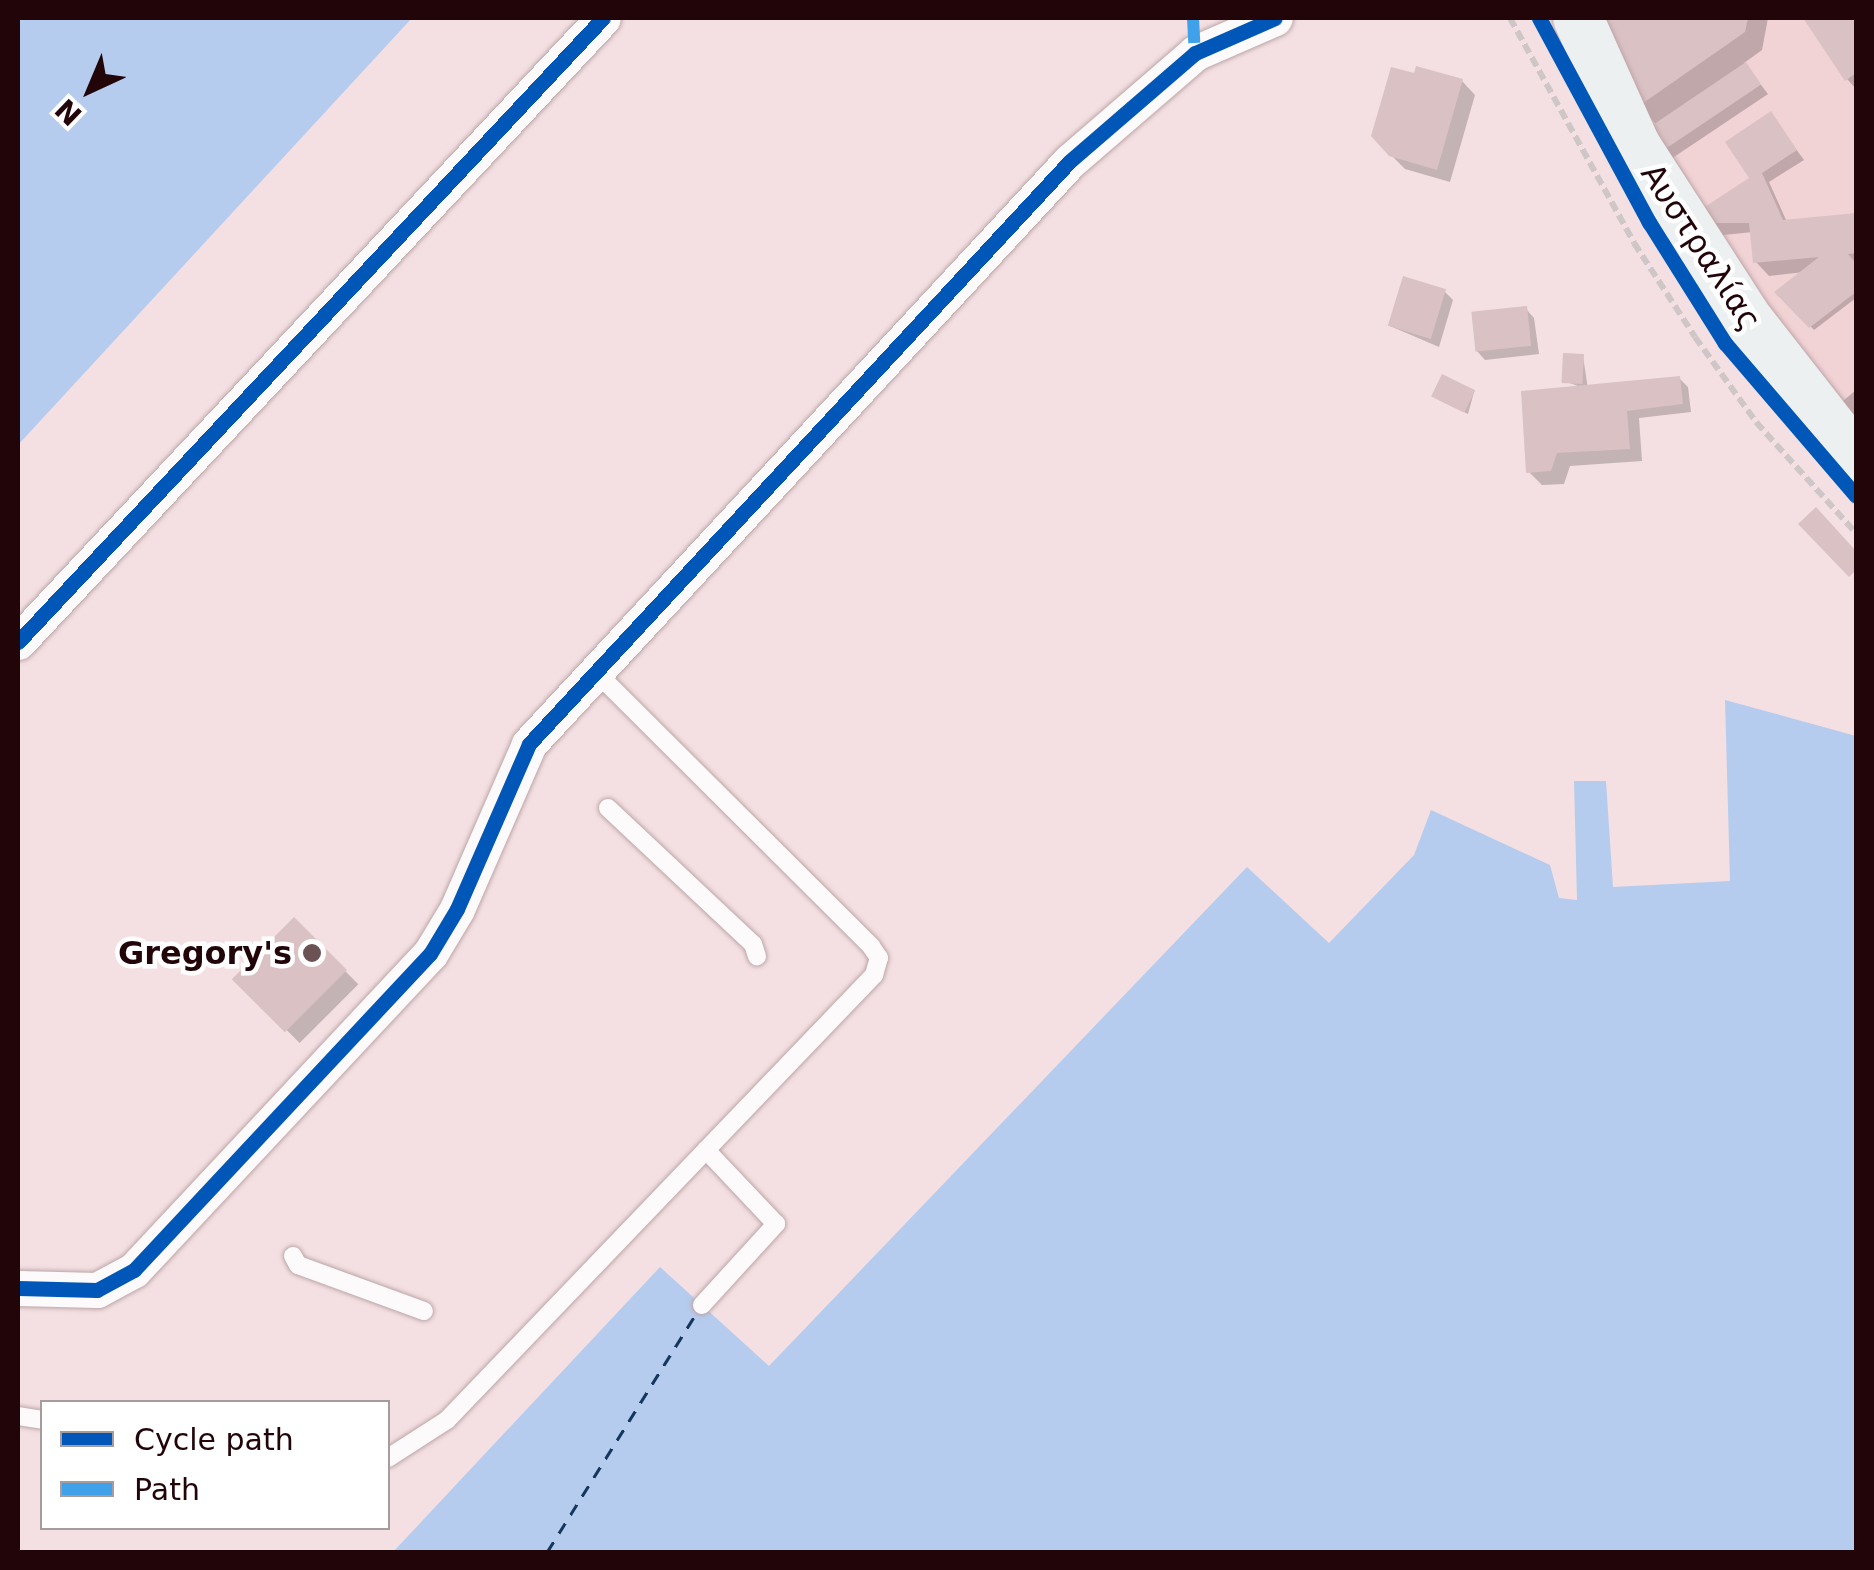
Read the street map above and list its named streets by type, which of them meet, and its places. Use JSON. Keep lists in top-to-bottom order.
{
  "streets": {
    "main road": ["Αυστραλίας"]
  },
  "places": ["Gregory's"],
  "legend": ["Cycle path", "Path"],
  "north": "bottom left"
}
